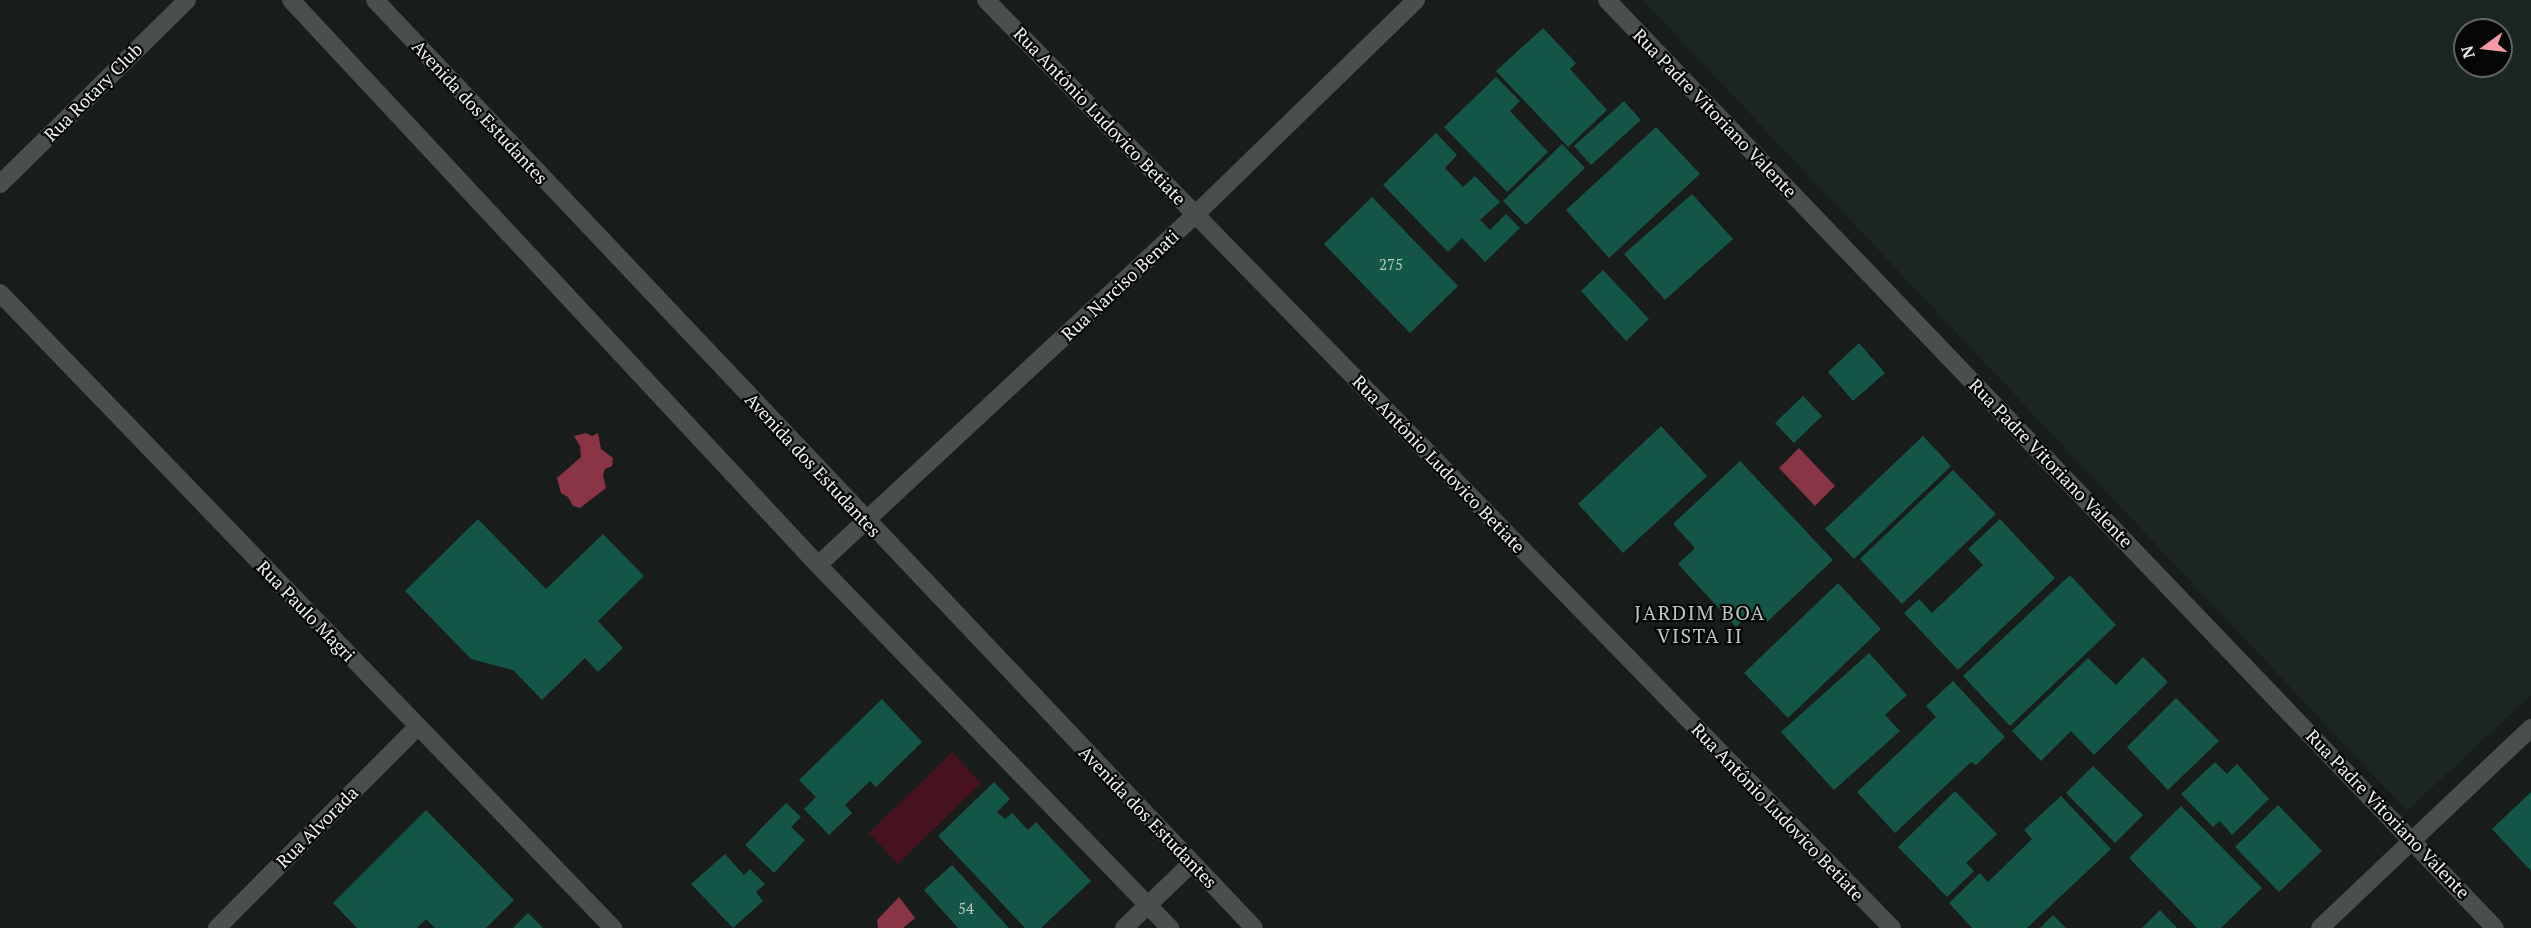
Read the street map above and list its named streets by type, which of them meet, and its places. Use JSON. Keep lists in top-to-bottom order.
{
  "streets": {
    "street": [
      "Rua Rotary Club",
      "Avenida dos Estudantes",
      "Rua Padre Vitoriano Valente",
      "Rua Antônio Ludovico Betiate",
      "Rua Narciso Benati",
      "Rua Paulo Magri",
      "Rua Alvorada"
    ]
  },
  "crossings": [
    ["Avenida dos Estudantes", "Rua Narciso Benati"],
    ["Rua Antônio Ludovico Betiate", "Rua Narciso Benati"],
    ["Rua Paulo Magri", "Rua Alvorada"]
  ],
  "districts": ["JARDIM BOA VISTA II"],
  "house_numbers": ["275", "54"],
  "north": "left"
}
